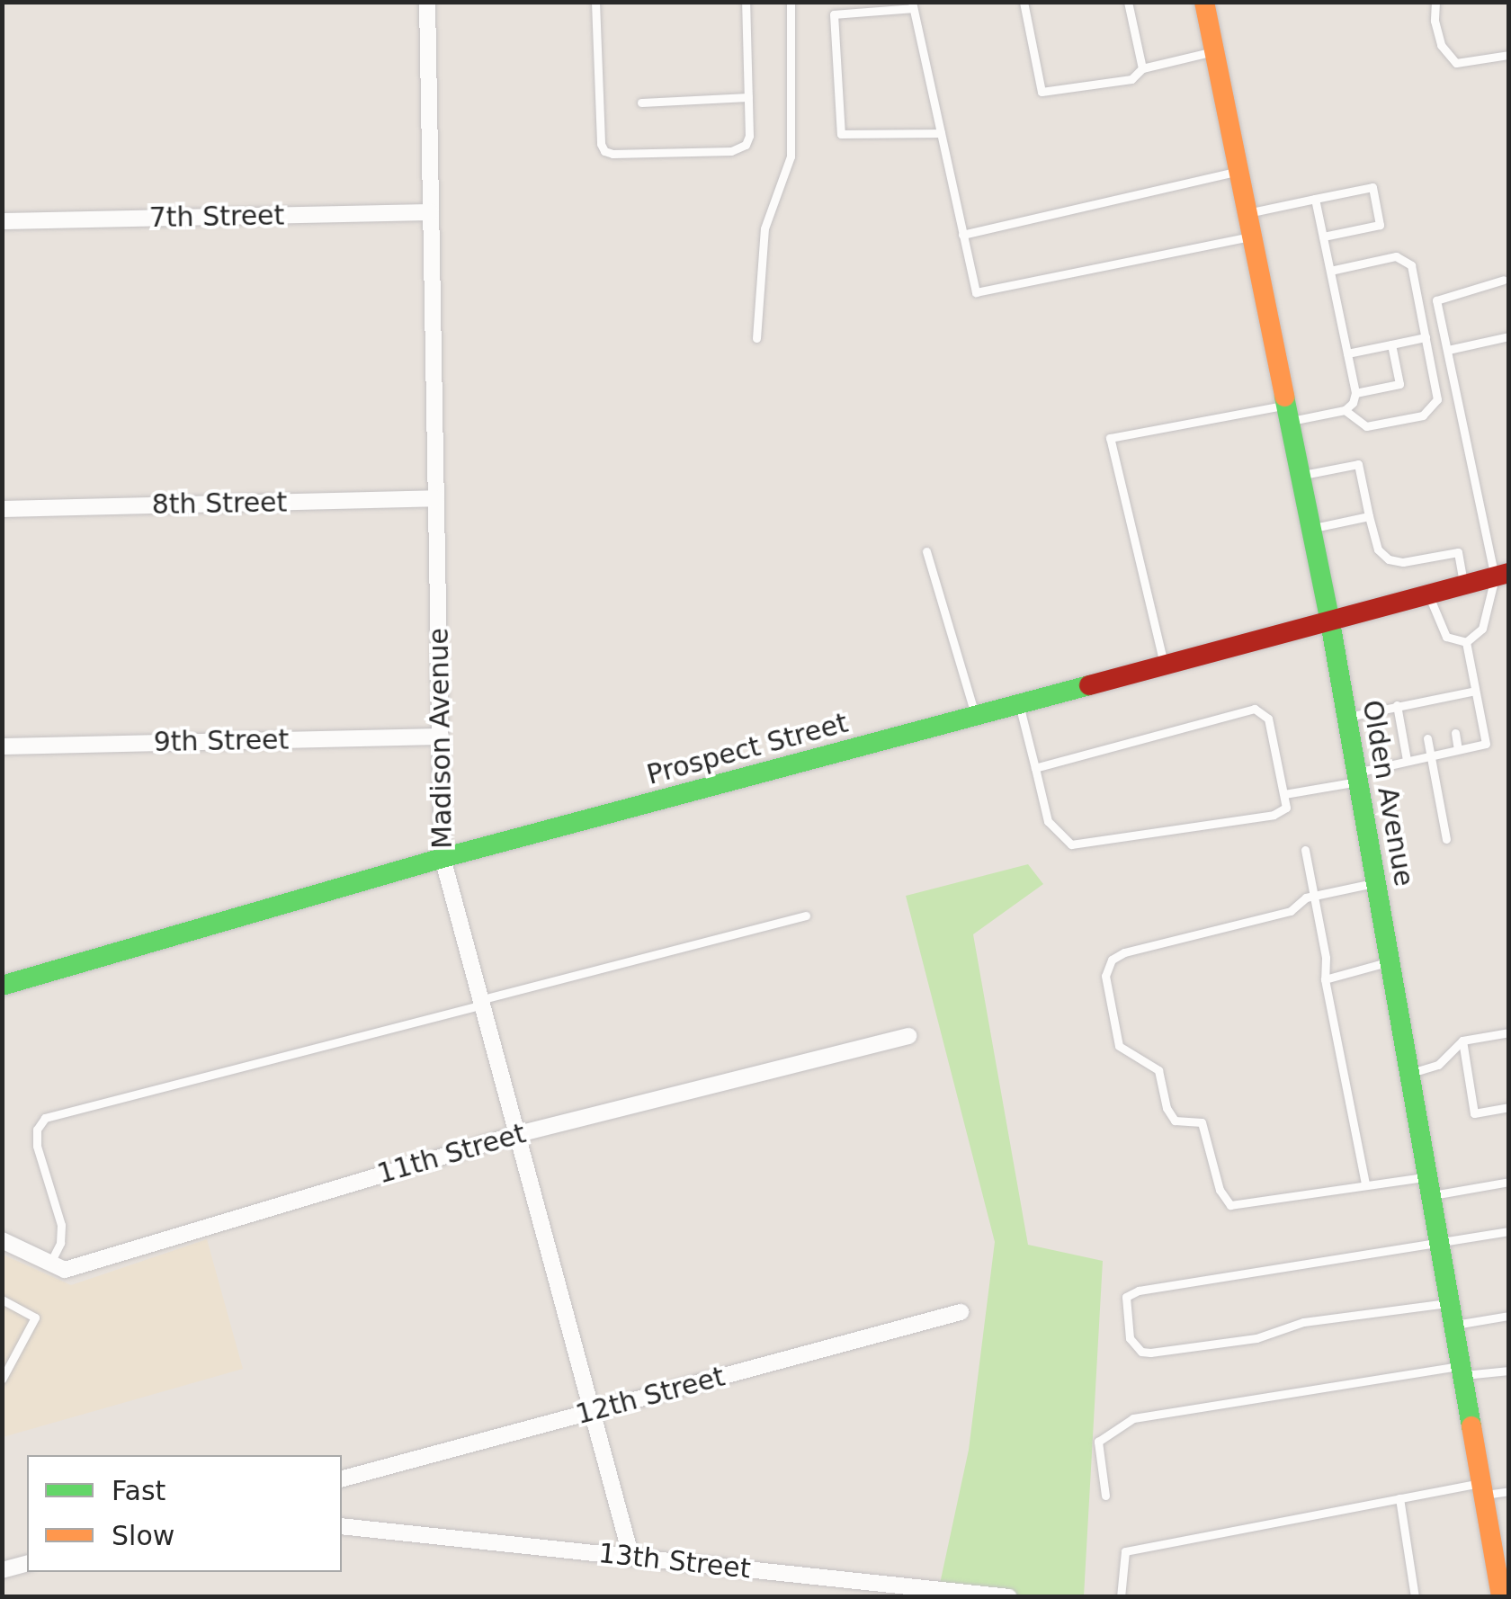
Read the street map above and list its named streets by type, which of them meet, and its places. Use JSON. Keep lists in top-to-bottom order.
{
  "streets": {
    "main road": ["Prospect Street", "Olden Avenue"],
    "street": [
      "7th Street",
      "8th Street",
      "Madison Avenue",
      "9th Street",
      "11th Street",
      "12th Street",
      "13th Street"
    ]
  },
  "crossings": [
    ["7th Street", "Madison Avenue"],
    ["8th Street", "Madison Avenue"],
    ["Madison Avenue", "9th Street"],
    ["Madison Avenue", "Prospect Street"],
    ["Madison Avenue", "11th Street"],
    ["Madison Avenue", "12th Street"],
    ["Madison Avenue", "13th Street"],
    ["Prospect Street", "Olden Avenue"]
  ],
  "legend": ["Fast", "Slow"]
}
